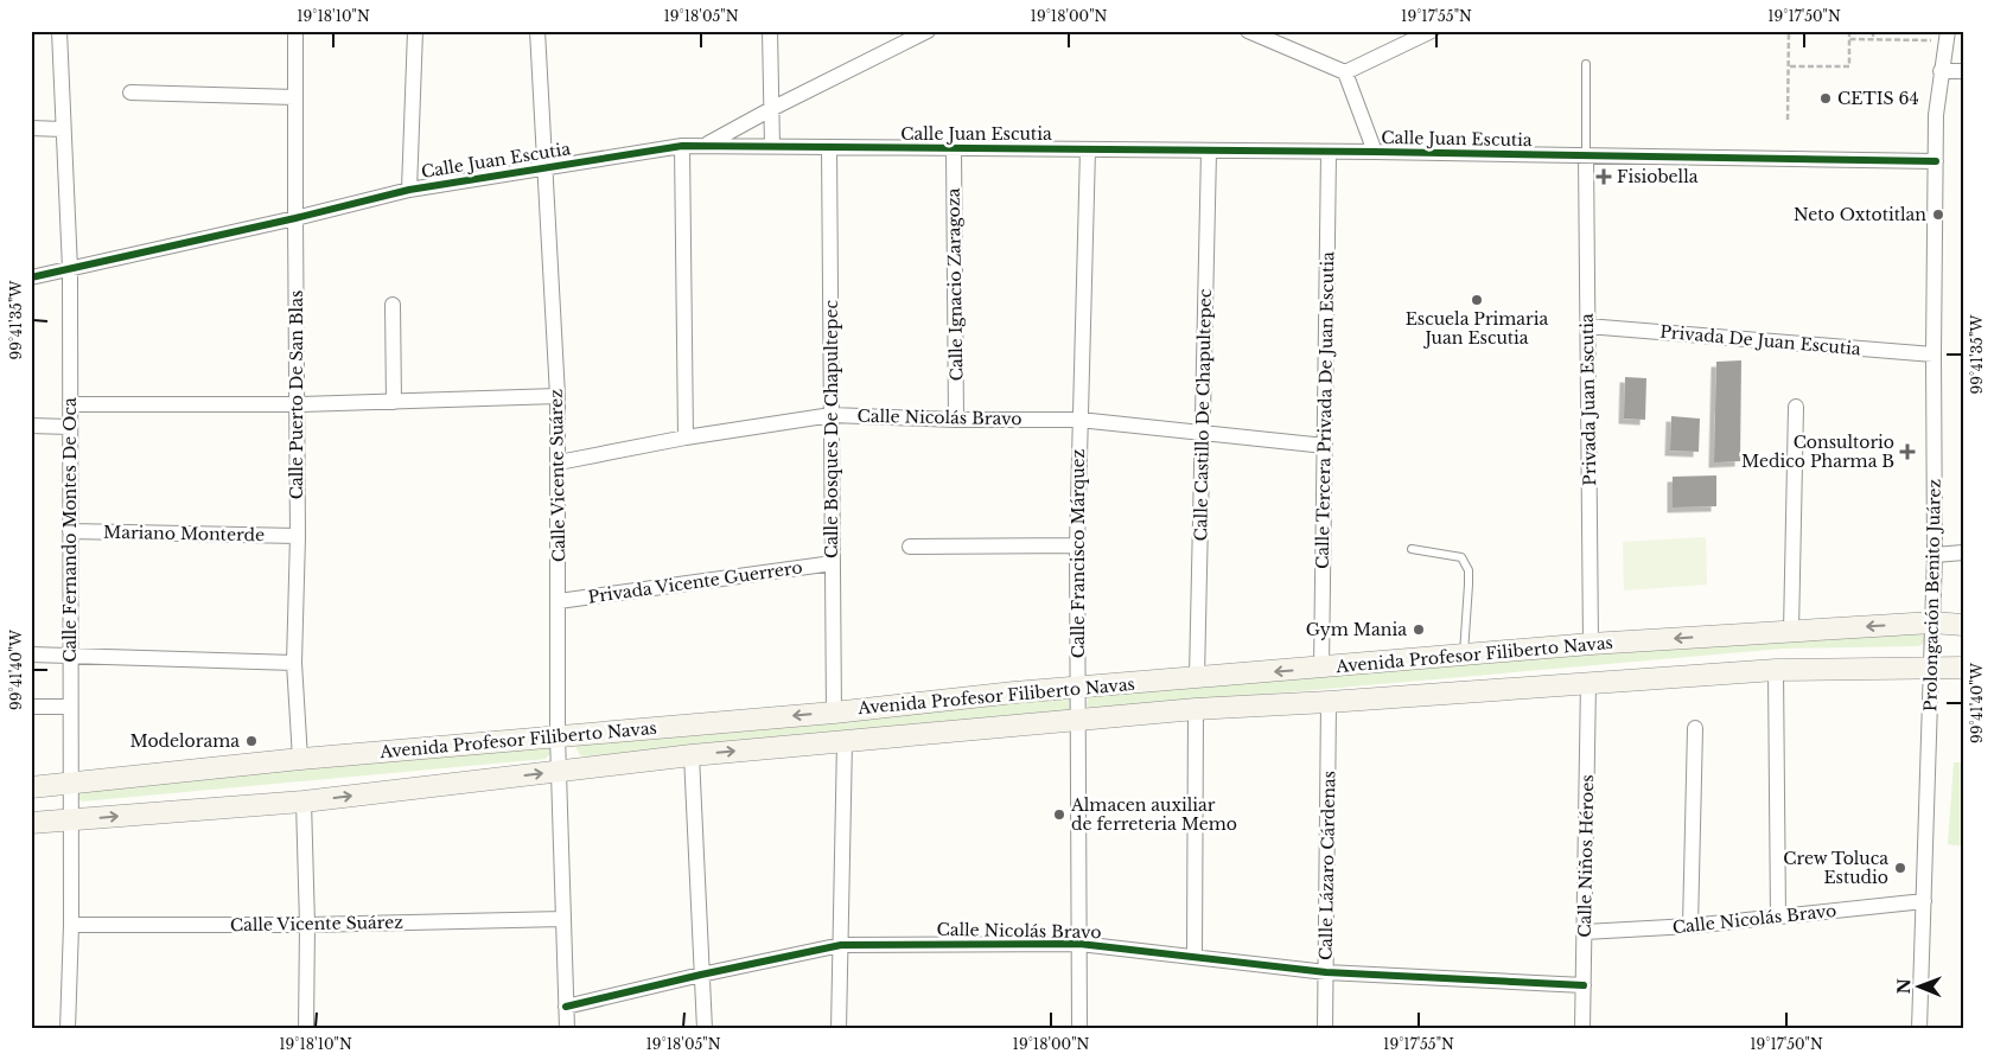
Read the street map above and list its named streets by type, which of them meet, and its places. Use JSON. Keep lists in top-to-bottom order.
{
  "streets": {
    "main road": ["Avenida Profesor Filiberto Navas"],
    "street": [
      "Calle Juan Escutia",
      "Calle Ignacio Zaragoza",
      "Privada De Juan Escutia",
      "Calle Puerto De San Blas",
      "Privada Juan Escutia",
      "Calle Tercera Privada De Juan Escutia",
      "Calle Castillo De Chapultepec",
      "Calle Nicolás Bravo",
      "Calle Bosques De Chapultepec",
      "Calle Vicente Suárez",
      "Calle Fernando Montes De Oca",
      "Mariano Monterde",
      "Calle Francisco Márquez",
      "Privada Vicente Guerrero",
      "Prolongación Benito Juárez",
      "Calle Niños Héroes",
      "Calle Lázaro Cárdenas"
    ]
  },
  "crossings": [
    ["Calle Juan Escutia", "Calle Ignacio Zaragoza"],
    ["Calle Juan Escutia", "Calle Puerto De San Blas"],
    ["Calle Juan Escutia", "Privada Juan Escutia"],
    ["Calle Juan Escutia", "Calle Tercera Privada De Juan Escutia"],
    ["Calle Juan Escutia", "Calle Castillo De Chapultepec"],
    ["Calle Juan Escutia", "Calle Bosques De Chapultepec"],
    ["Calle Juan Escutia", "Calle Vicente Suárez"],
    ["Calle Juan Escutia", "Calle Fernando Montes De Oca"],
    ["Calle Juan Escutia", "Calle Francisco Márquez"],
    ["Calle Juan Escutia", "Prolongación Benito Juárez"],
    ["Calle Ignacio Zaragoza", "Calle Nicolás Bravo"],
    ["Privada De Juan Escutia", "Privada Juan Escutia"],
    ["Privada De Juan Escutia", "Prolongación Benito Juárez"],
    ["Calle Puerto De San Blas", "Mariano Monterde"],
    ["Calle Puerto De San Blas", "Avenida Profesor Filiberto Navas"],
    ["Privada Juan Escutia", "Avenida Profesor Filiberto Navas"],
    ["Calle Tercera Privada De Juan Escutia", "Calle Nicolás Bravo"],
    ["Calle Tercera Privada De Juan Escutia", "Avenida Profesor Filiberto Navas"],
    ["Calle Castillo De Chapultepec", "Calle Nicolás Bravo"],
    ["Calle Castillo De Chapultepec", "Avenida Profesor Filiberto Navas"],
    ["Calle Nicolás Bravo", "Calle Bosques De Chapultepec"],
    ["Calle Nicolás Bravo", "Calle Vicente Suárez"],
    ["Calle Nicolás Bravo", "Calle Francisco Márquez"],
    ["Calle Nicolás Bravo", "Prolongación Benito Juárez"],
    ["Calle Nicolás Bravo", "Calle Niños Héroes"],
    ["Calle Nicolás Bravo", "Calle Lázaro Cárdenas"],
    ["Calle Bosques De Chapultepec", "Privada Vicente Guerrero"],
    ["Calle Bosques De Chapultepec", "Avenida Profesor Filiberto Navas"],
    ["Calle Vicente Suárez", "Calle Fernando Montes De Oca"],
    ["Calle Vicente Suárez", "Privada Vicente Guerrero"],
    ["Calle Vicente Suárez", "Avenida Profesor Filiberto Navas"],
    ["Calle Fernando Montes De Oca", "Mariano Monterde"],
    ["Calle Fernando Montes De Oca", "Avenida Profesor Filiberto Navas"],
    ["Calle Francisco Márquez", "Avenida Profesor Filiberto Navas"],
    ["Prolongación Benito Juárez", "Avenida Profesor Filiberto Navas"],
    ["Avenida Profesor Filiberto Navas", "Calle Niños Héroes"],
    ["Avenida Profesor Filiberto Navas", "Calle Lázaro Cárdenas"]
  ],
  "places": {
    "other": [
      "CETIS 64",
      "Neto Oxtotitlan",
      "Escuela Primaria Juan Escutia",
      "Gym Mania",
      "Modelorama",
      "Almacen auxiliar de ferreteria Memo",
      "Crew Toluca Estudio"
    ],
    "health": ["Fisiobella", "Consultorio Medico Pharma B"]
  },
  "north": "left",
  "coordinates": [
    "19°18'10\"N",
    "19°18'05\"N",
    "19°18'00\"N",
    "19°17'55\"N",
    "19°17'50\"N",
    "99°41'35\"W",
    "99°41'40\"W"
  ]
}
